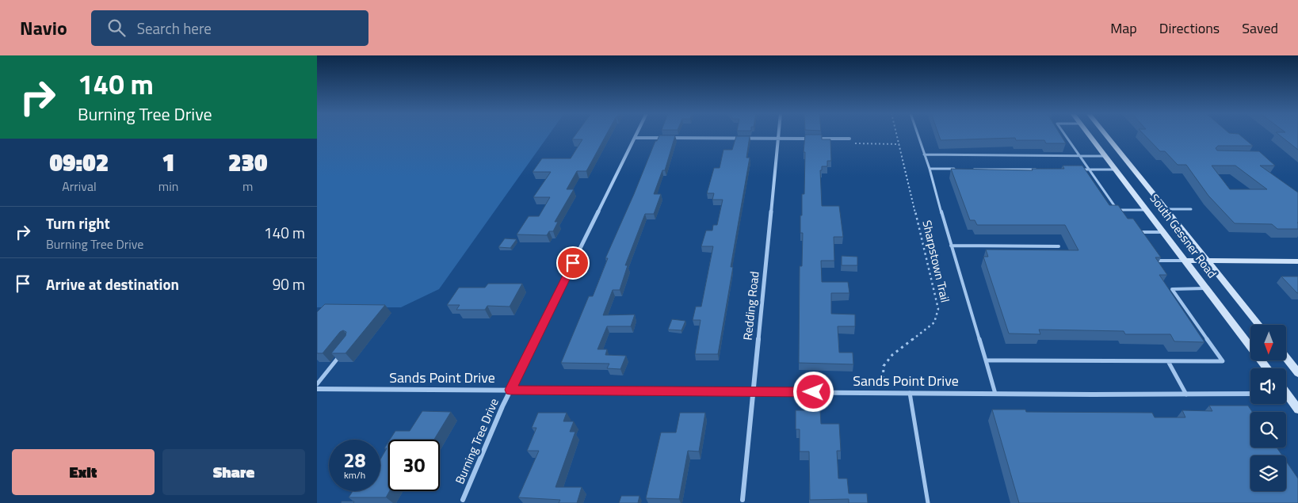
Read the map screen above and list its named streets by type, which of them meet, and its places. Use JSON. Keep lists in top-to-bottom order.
{
  "streets": {
    "main road": ["South Gessner Road"],
    "street": ["Redding Road", "Sands Point Drive", "Burning Tree Drive"],
    "path": ["Sharpstown Trail"]
  },
  "crossings": [
    ["Redding Road", "Sands Point Drive"],
    ["Sands Point Drive", "Burning Tree Drive"]
  ],
  "north": "bottom",
  "page": {
    "header": "Navio",
    "search": "Search here",
    "nav": ["Map", "Directions", "Saved"],
    "turn": ["140 m", "Burning Tree Drive"],
    "eta": [
      "09:02",
      "Arrival",
      "1",
      "min",
      "230",
      "m"
    ],
    "list": [
      {
        "name": "Turn right",
        "note": "Burning Tree Drive",
        "value": "140 m"
      },
      {
        "name": "Arrive at destination",
        "value": "90 m"
      }
    ],
    "speed": "28 km/h",
    "limit": "30",
    "buttons": ["Exit", "Share"]
  }
}
